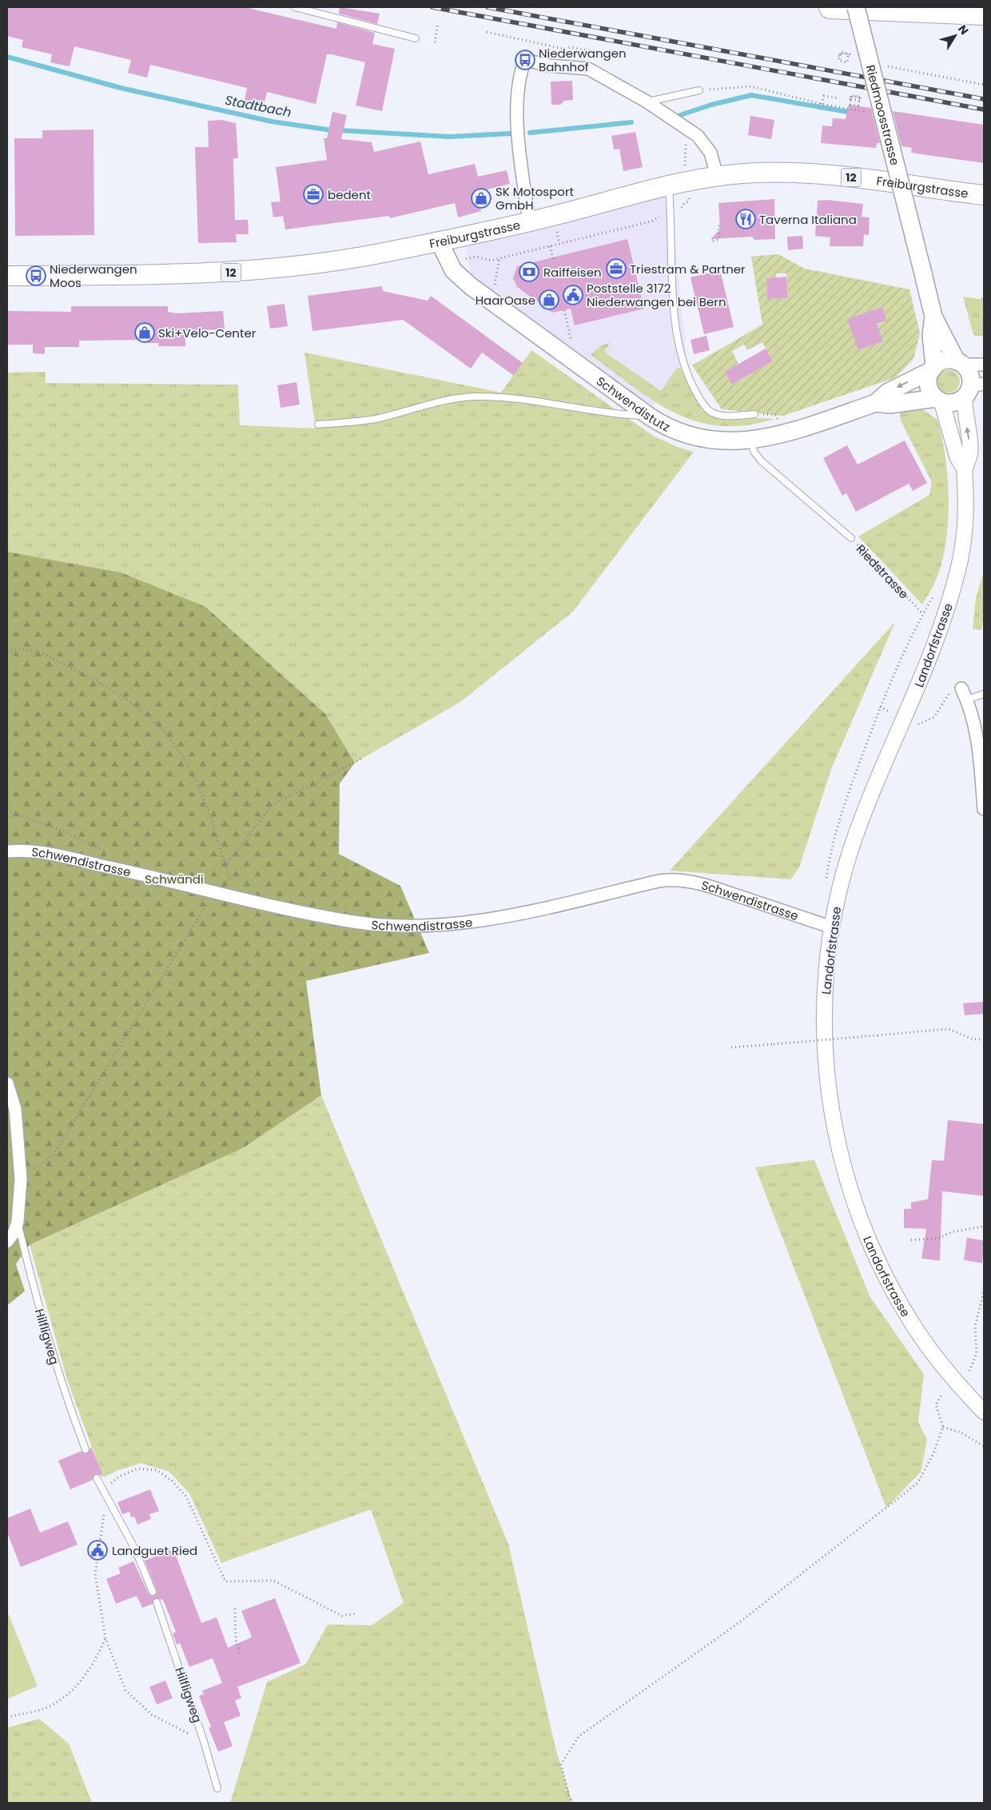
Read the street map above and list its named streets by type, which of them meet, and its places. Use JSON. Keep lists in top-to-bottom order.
{
  "streets": {
    "main road": [
      "Riedmoosstrasse",
      "12",
      "Freiburgstrasse",
      "Schwendistutz"
    ],
    "street": ["Landorfstrasse", "Schwendistrasse"],
    "lane": ["Riedstrasse", "Hilfligweg"]
  },
  "crossings": [
    ["Riedmoosstrasse", "Schwendistutz"],
    ["Riedmoosstrasse", "Landorfstrasse"],
    ["Freiburgstrasse", "Schwendistutz"],
    ["Schwendistutz", "Riedstrasse"],
    ["Schwendistutz", "Landorfstrasse"],
    ["Landorfstrasse", "Schwendistrasse"]
  ],
  "water": ["Stadtbach"],
  "parks": ["Schwändi"],
  "places": {
    "bus stop": ["Niederwangen Bahnhof", "Niederwangen Moos"],
    "office": ["bedent", "Triestram & Partner"],
    "shop": ["SK Motosport GmbH", "HaarOase", "Ski+Velo-Center"],
    "restaurant": ["Taverna Italiana"],
    "bank": ["Raiffeisen"],
    "public building": ["Poststelle 3172 Niederwangen bei Bern", "Landguet Ried"]
  },
  "north": "top right"
}
